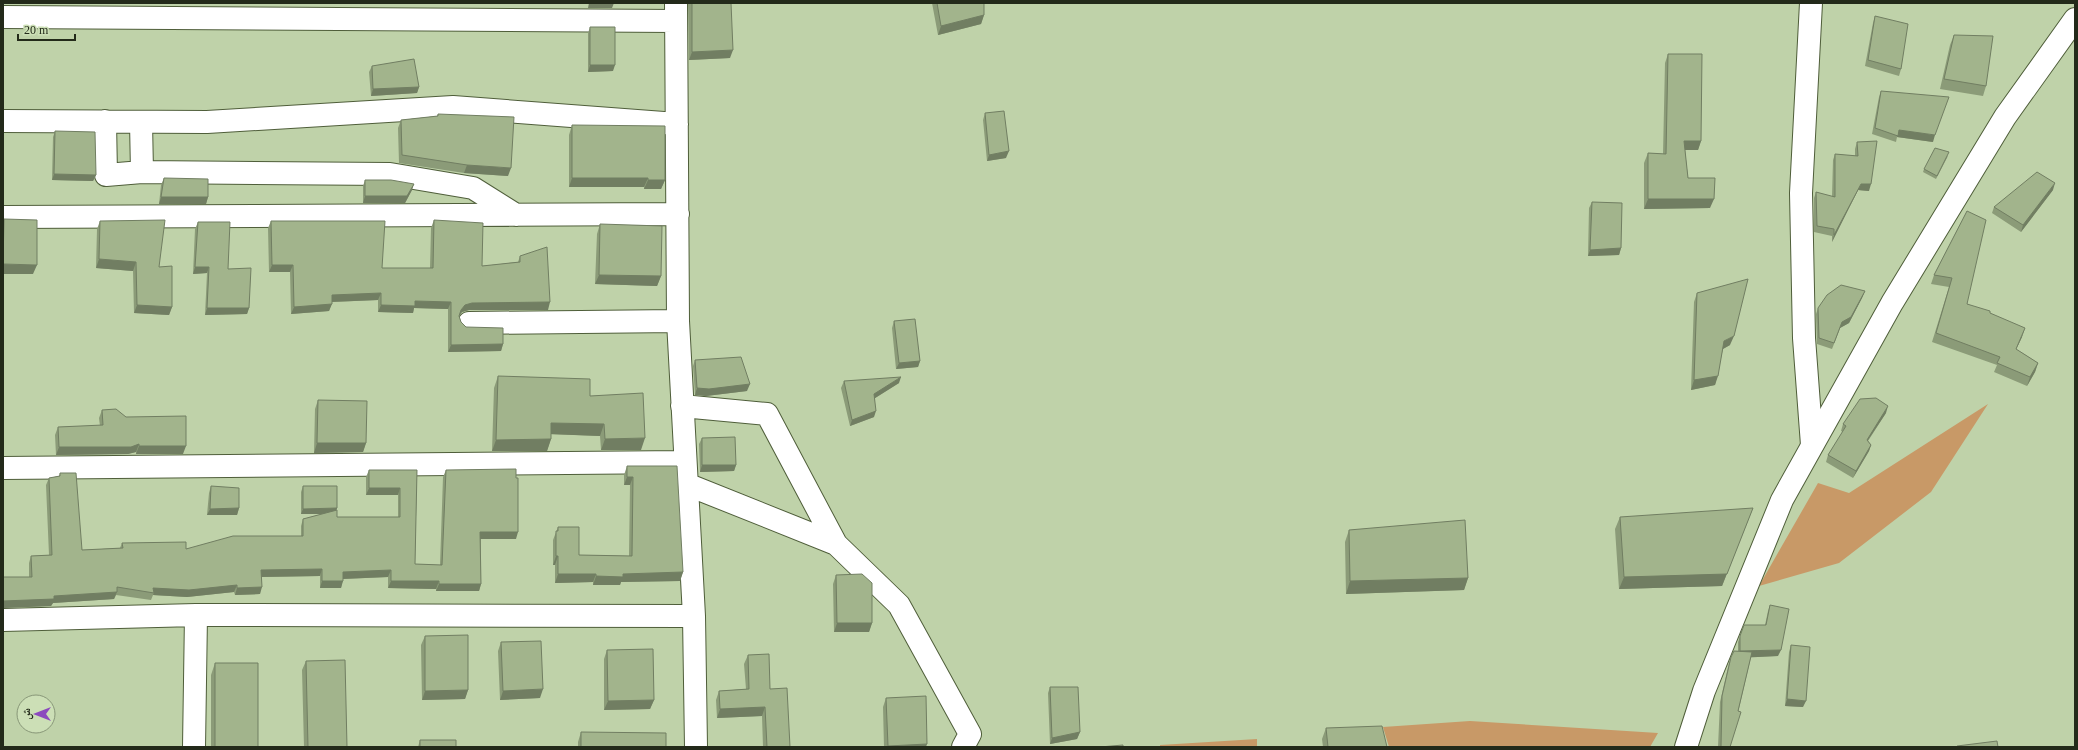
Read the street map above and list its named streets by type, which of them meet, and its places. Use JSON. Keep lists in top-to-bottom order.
{
  "scale_bar": "20 m",
  "north": "left"
}
